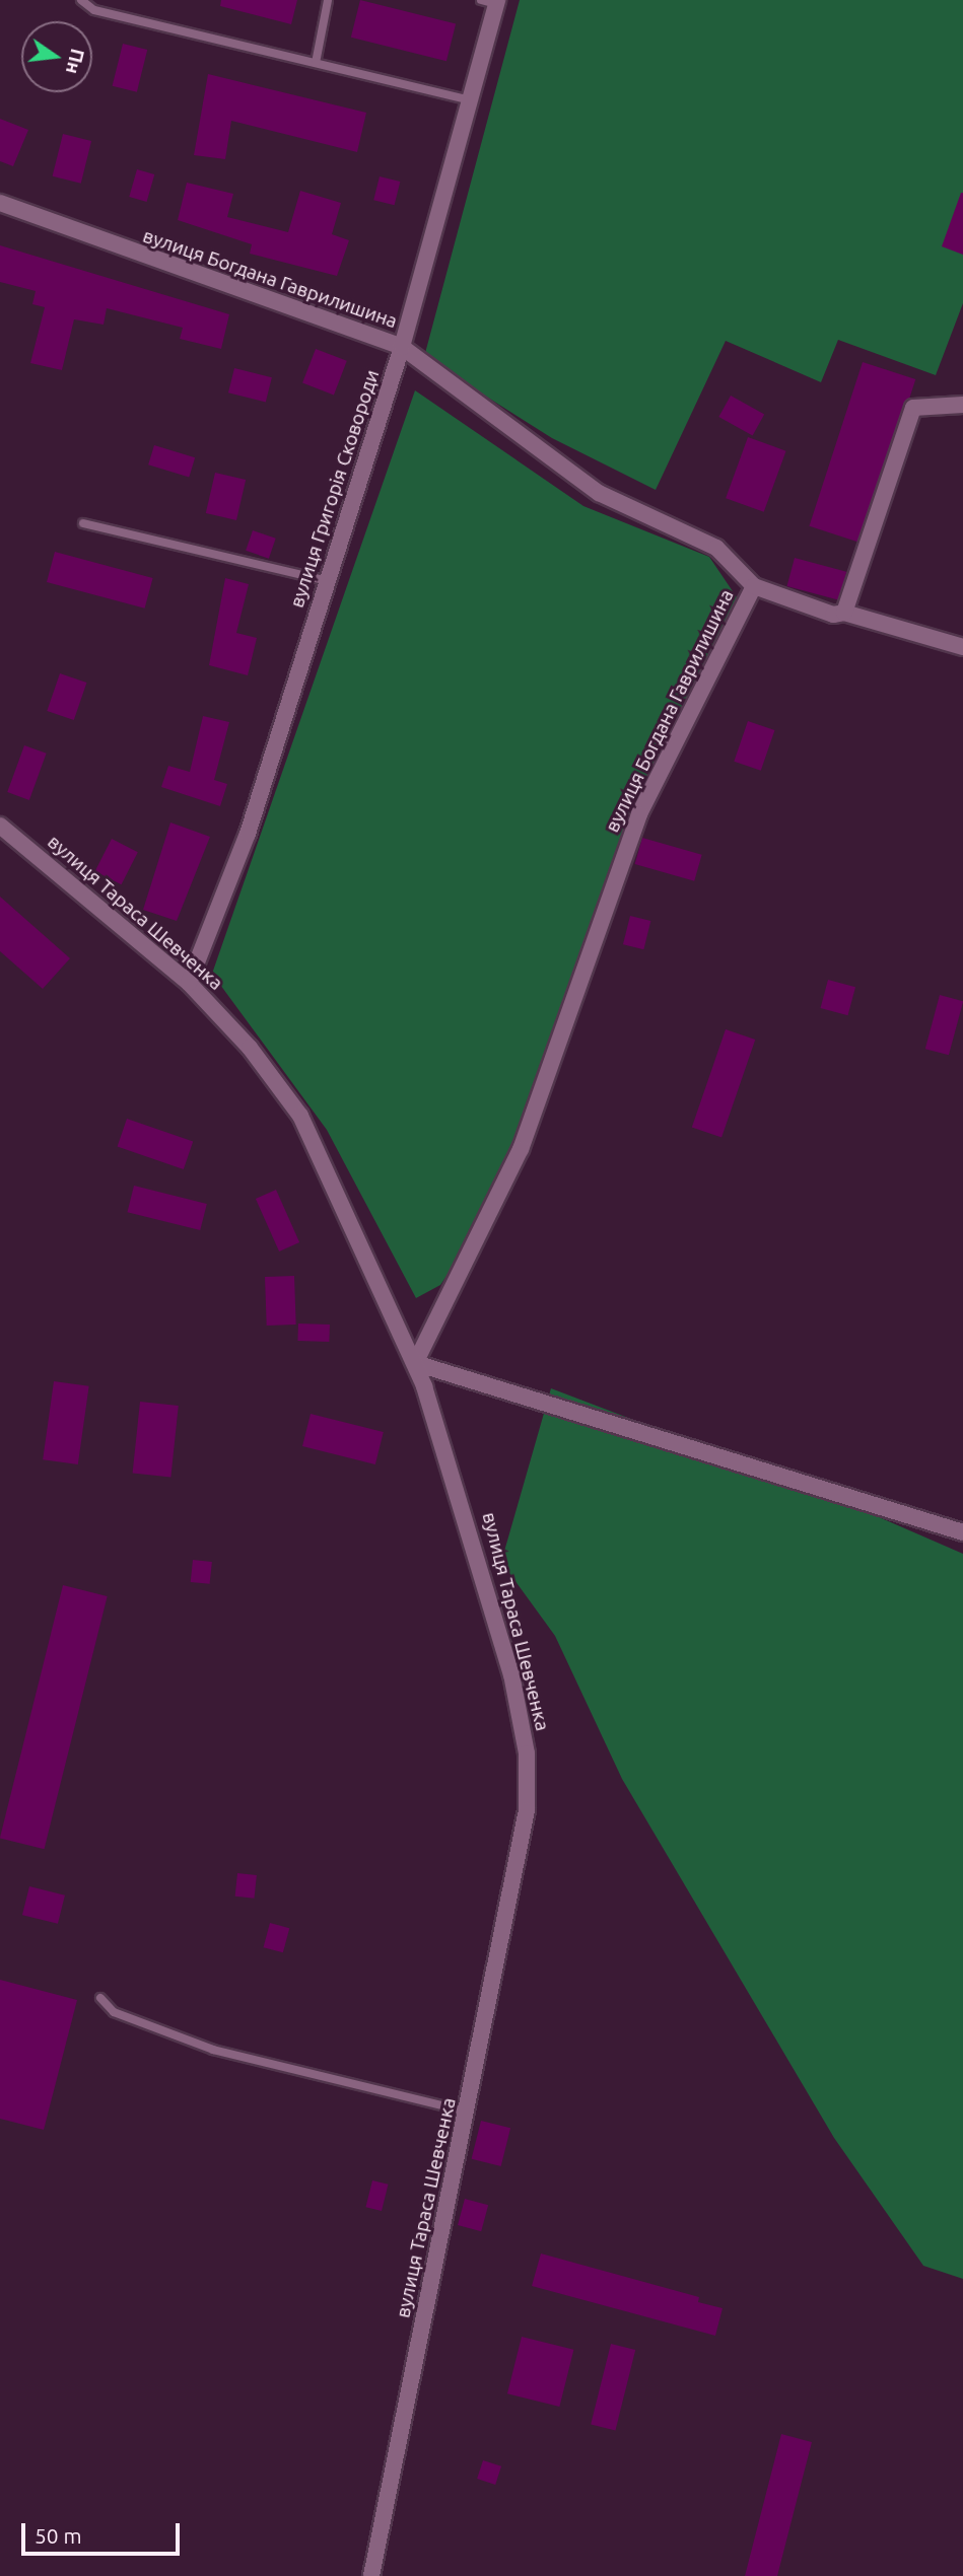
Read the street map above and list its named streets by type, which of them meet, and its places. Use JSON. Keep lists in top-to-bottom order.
{
  "streets": {
    "street": ["вулиця Богдана Гаврилишина", "вулиця Григорія Сковороди", "вулиця Тараса Шевченка"]
  },
  "crossings": [
    ["вулиця Богдана Гаврилишина", "вулиця Григорія Сковороди"],
    ["вулиця Григорія Сковороди", "вулиця Тараса Шевченка"]
  ],
  "scale_bar": "50 m",
  "north": "right"
}
